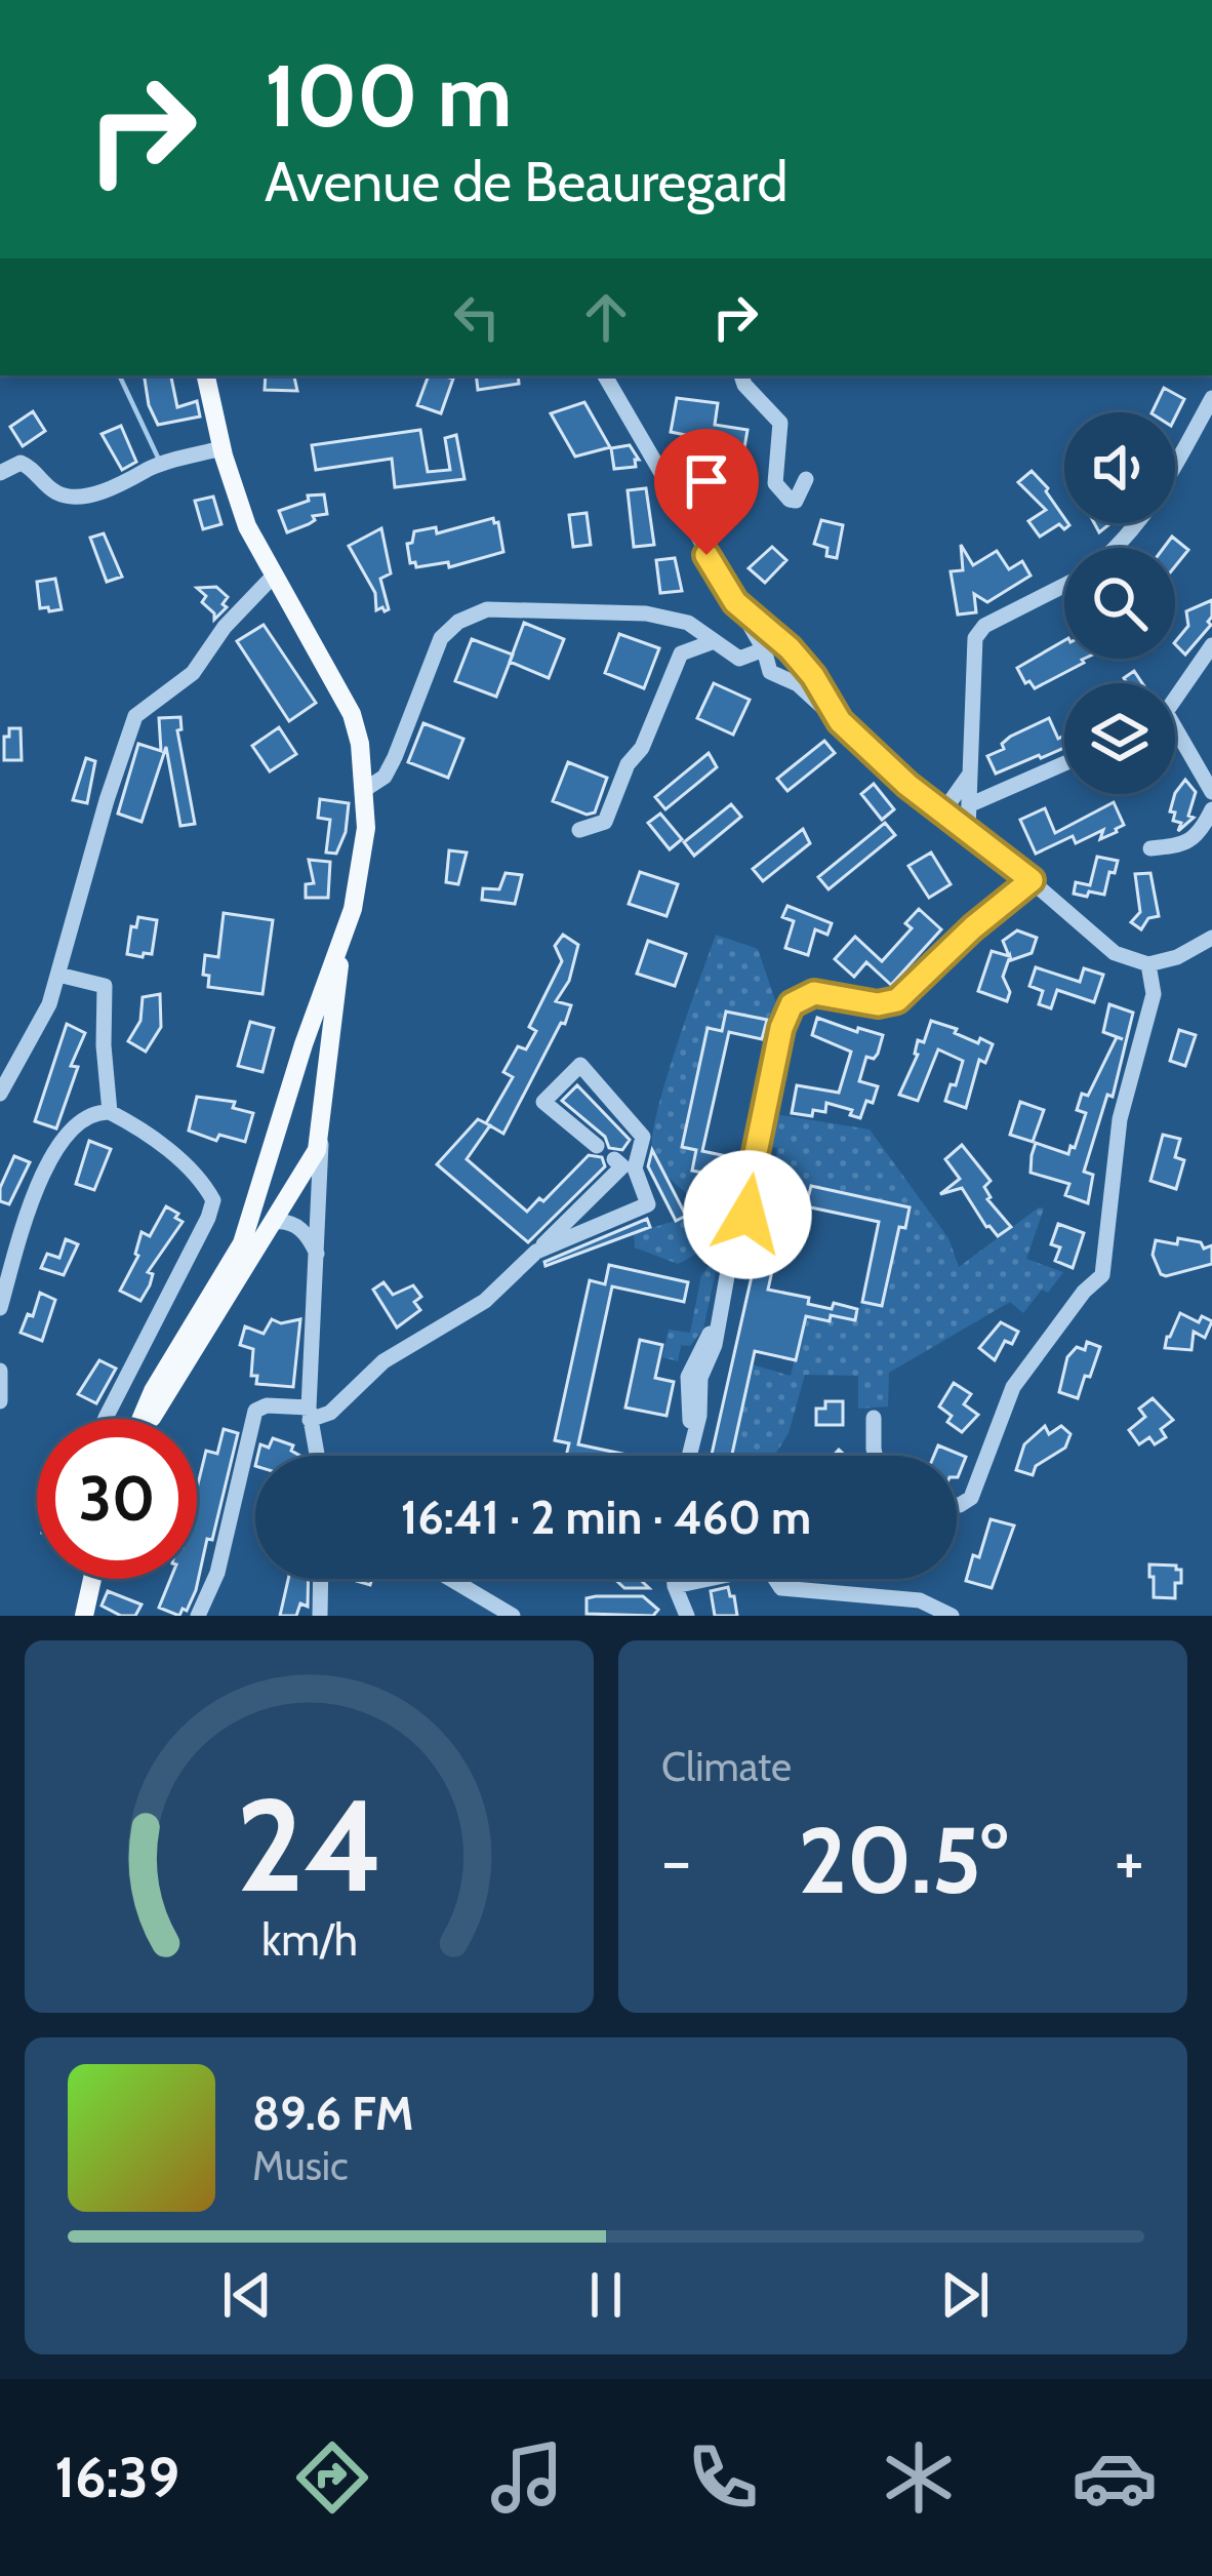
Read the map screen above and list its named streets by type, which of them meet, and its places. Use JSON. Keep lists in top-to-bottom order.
{
  "page": {
    "turn": ["100 m", "Avenue de Beauregard"],
    "limit": "30",
    "trip": "16:41 · 2 min · 460 m",
    "tile": "Climate",
    "heat": ["−", "20.5°", "+"],
    "song": ["89.6 FM", "Music"],
    "tabs": "16:39",
    "gauge": ["24", "km/h"]
  }
}
